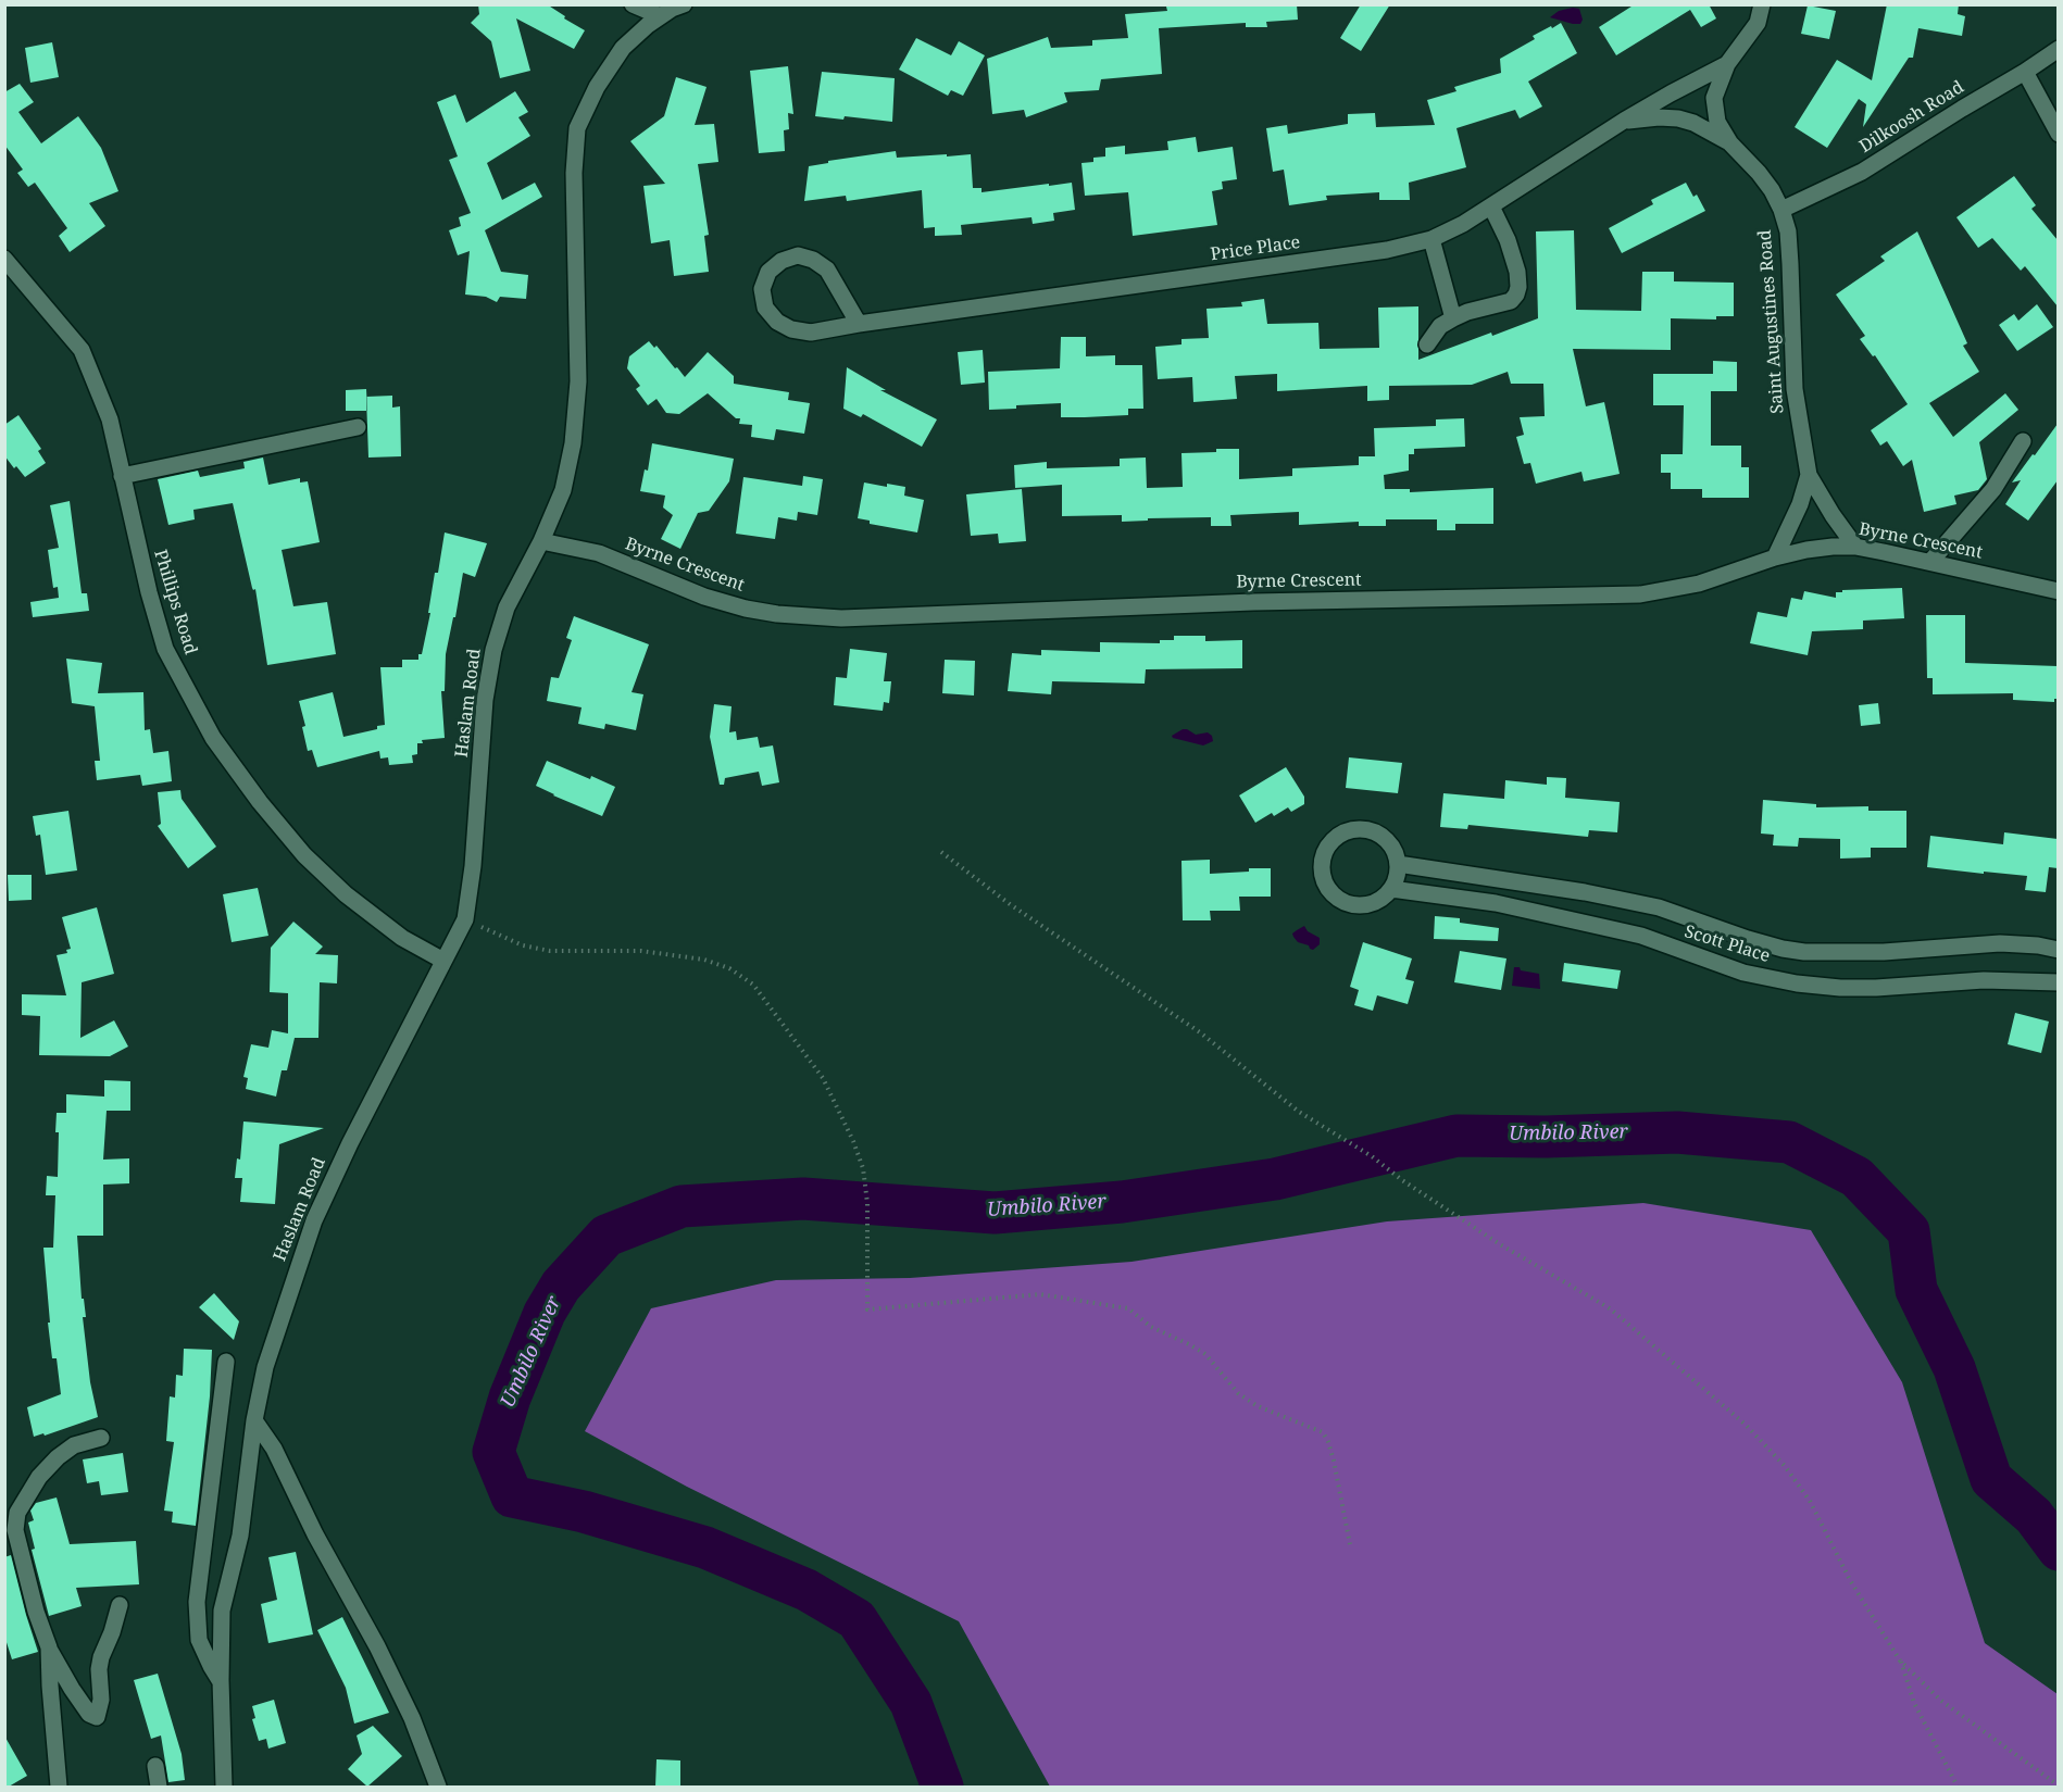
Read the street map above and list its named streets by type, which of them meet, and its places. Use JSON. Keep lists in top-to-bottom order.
{
  "streets": {
    "street": [
      "Dilkoosh Road",
      "Price Place",
      "Saint Augustines Road",
      "Byrne Crescent",
      "Phillips Road",
      "Haslam Road",
      "Scott Place"
    ]
  },
  "crossings": [
    ["Dilkoosh Road", "Saint Augustines Road"],
    ["Price Place", "Saint Augustines Road"],
    ["Saint Augustines Road", "Byrne Crescent"],
    ["Byrne Crescent", "Haslam Road"],
    ["Phillips Road", "Haslam Road"]
  ],
  "water": ["Umbilo River"]
}
